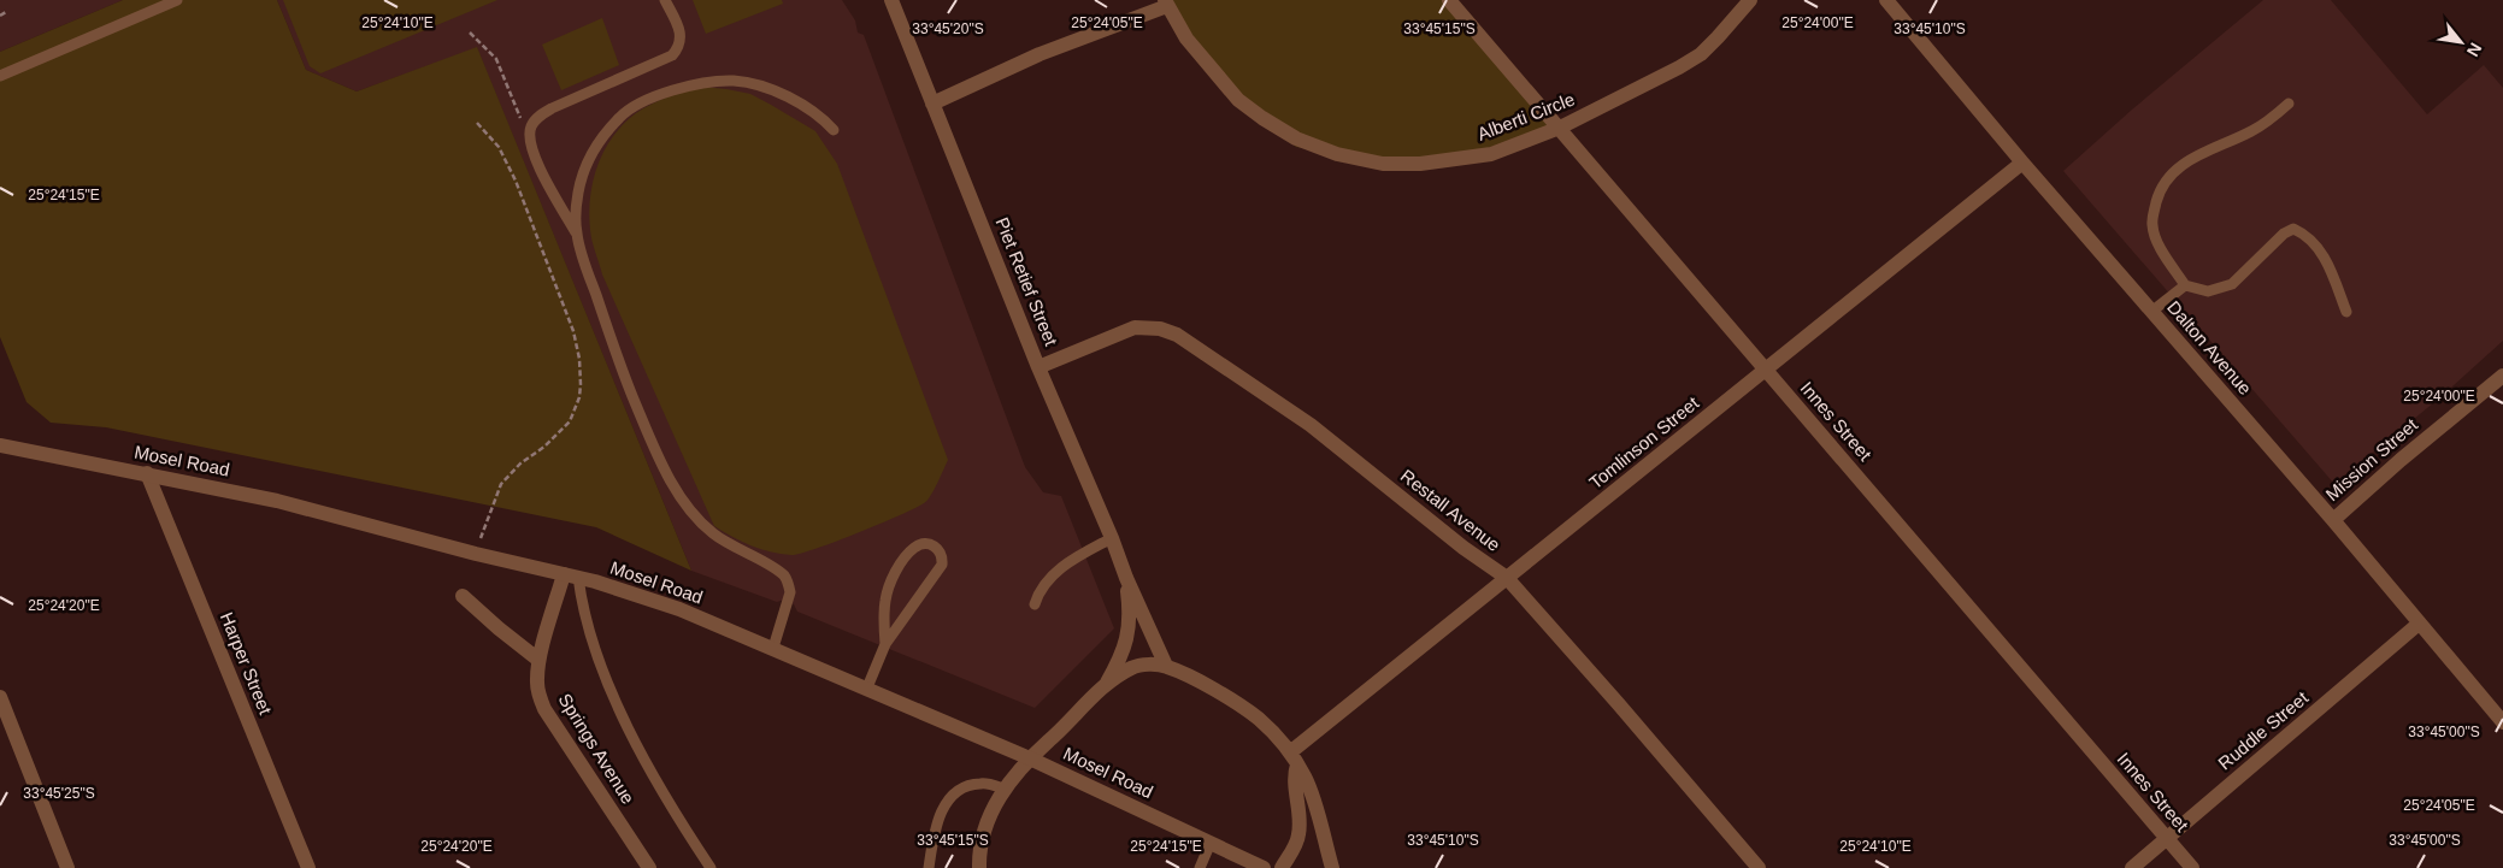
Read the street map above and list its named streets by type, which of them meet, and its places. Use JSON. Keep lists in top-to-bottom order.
{
  "streets": {
    "street": [
      "Alberti Circle",
      "Piet Retief Street",
      "Dalton Avenue",
      "Innes Street",
      "Tomlinson Street",
      "Mission Street",
      "Mosel Road",
      "Restall Avenue",
      "Harper Street",
      "Ruddle Street",
      "Springs Avenue"
    ]
  },
  "crossings": [
    ["Alberti Circle", "Innes Street"],
    ["Piet Retief Street", "Tomlinson Street"],
    ["Piet Retief Street", "Mosel Road"],
    ["Piet Retief Street", "Restall Avenue"],
    ["Dalton Avenue", "Tomlinson Street"],
    ["Dalton Avenue", "Mission Street"],
    ["Dalton Avenue", "Ruddle Street"],
    ["Innes Street", "Tomlinson Street"],
    ["Innes Street", "Ruddle Street"],
    ["Tomlinson Street", "Restall Avenue"],
    ["Mosel Road", "Harper Street"],
    ["Mosel Road", "Springs Avenue"]
  ],
  "north": "bottom right",
  "coordinates": [
    "25°24'00\"E",
    "25°24'10\"E",
    "25°24'05\"E",
    "33°45'20\"S",
    "33°45'15\"S",
    "33°45'10\"S",
    "25°24'15\"E",
    "25°24'20\"E",
    "33°45'00\"S",
    "33°45'25\"S"
  ]
}
